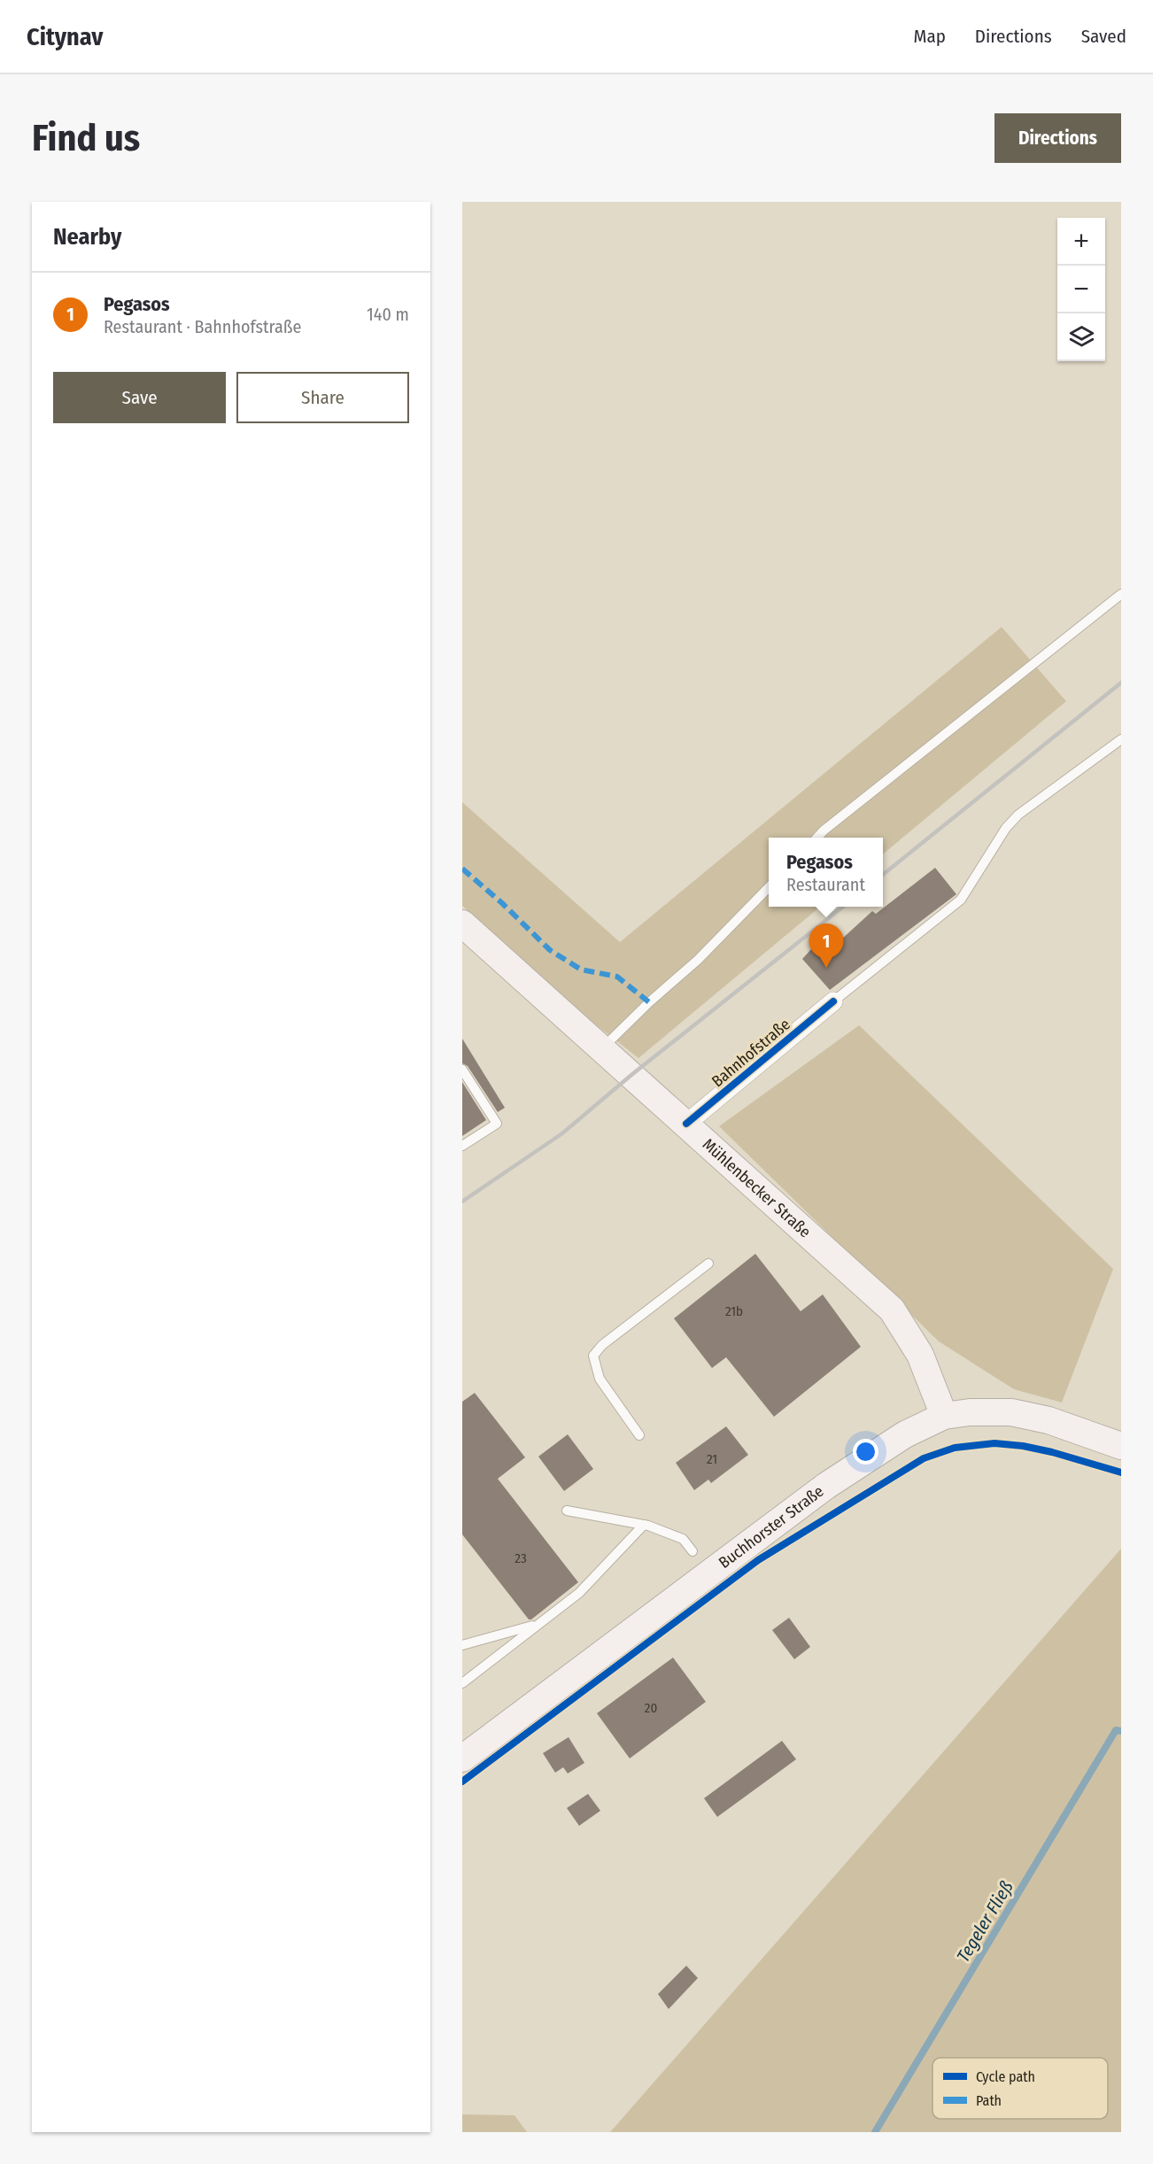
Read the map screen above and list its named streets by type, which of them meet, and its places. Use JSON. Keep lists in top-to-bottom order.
{
  "streets": {
    "main road": ["Mühlenbecker Straße", "Buchhorster Straße"],
    "street": ["Bahnhofstraße"]
  },
  "crossings": [
    ["Bahnhofstraße", "Mühlenbecker Straße"],
    ["Mühlenbecker Straße", "Buchhorster Straße"]
  ],
  "water": ["Tegeler Fließ"],
  "house_numbers": [
    "21b",
    "21",
    "23",
    "20"
  ],
  "legend": ["Cycle path", "Path"],
  "page": {
    "header": "Citynav",
    "nav": ["Map", "Directions", "Saved"],
    "buttons": [
      "Directions",
      ["Save", "Share"]
    ],
    "title": "Find us",
    "heading": "Nearby",
    "map_buttons": ["+", "−"],
    "list": [
      {
        "mark": "1",
        "name": "Pegasos",
        "note": "Restaurant · Bahnhofstraße",
        "value": "140 m"
      }
    ],
    "popup": ["Pegasos", "Restaurant"],
    "pins": "1"
  }
}
